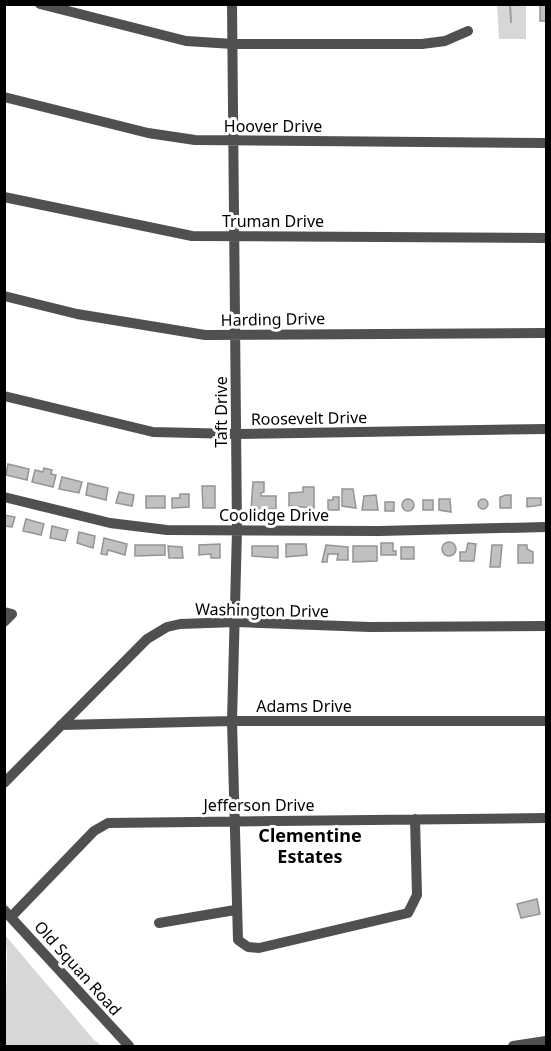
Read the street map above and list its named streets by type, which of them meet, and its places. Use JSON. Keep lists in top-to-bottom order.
{
  "streets": {
    "street": [
      "Hoover Drive",
      "Truman Drive",
      "Harding Drive",
      "Taft Drive",
      "Roosevelt Drive",
      "Coolidge Drive",
      "Washington Drive",
      "Adams Drive",
      "Jefferson Drive",
      "Old Squan Road"
    ]
  },
  "crossings": [
    ["Hoover Drive", "Taft Drive"],
    ["Truman Drive", "Taft Drive"],
    ["Harding Drive", "Taft Drive"],
    ["Taft Drive", "Roosevelt Drive"],
    ["Taft Drive", "Coolidge Drive"],
    ["Taft Drive", "Washington Drive"],
    ["Taft Drive", "Adams Drive"],
    ["Taft Drive", "Jefferson Drive"],
    ["Washington Drive", "Adams Drive"],
    ["Jefferson Drive", "Old Squan Road"]
  ],
  "districts": ["Clementine Estates"]
}
